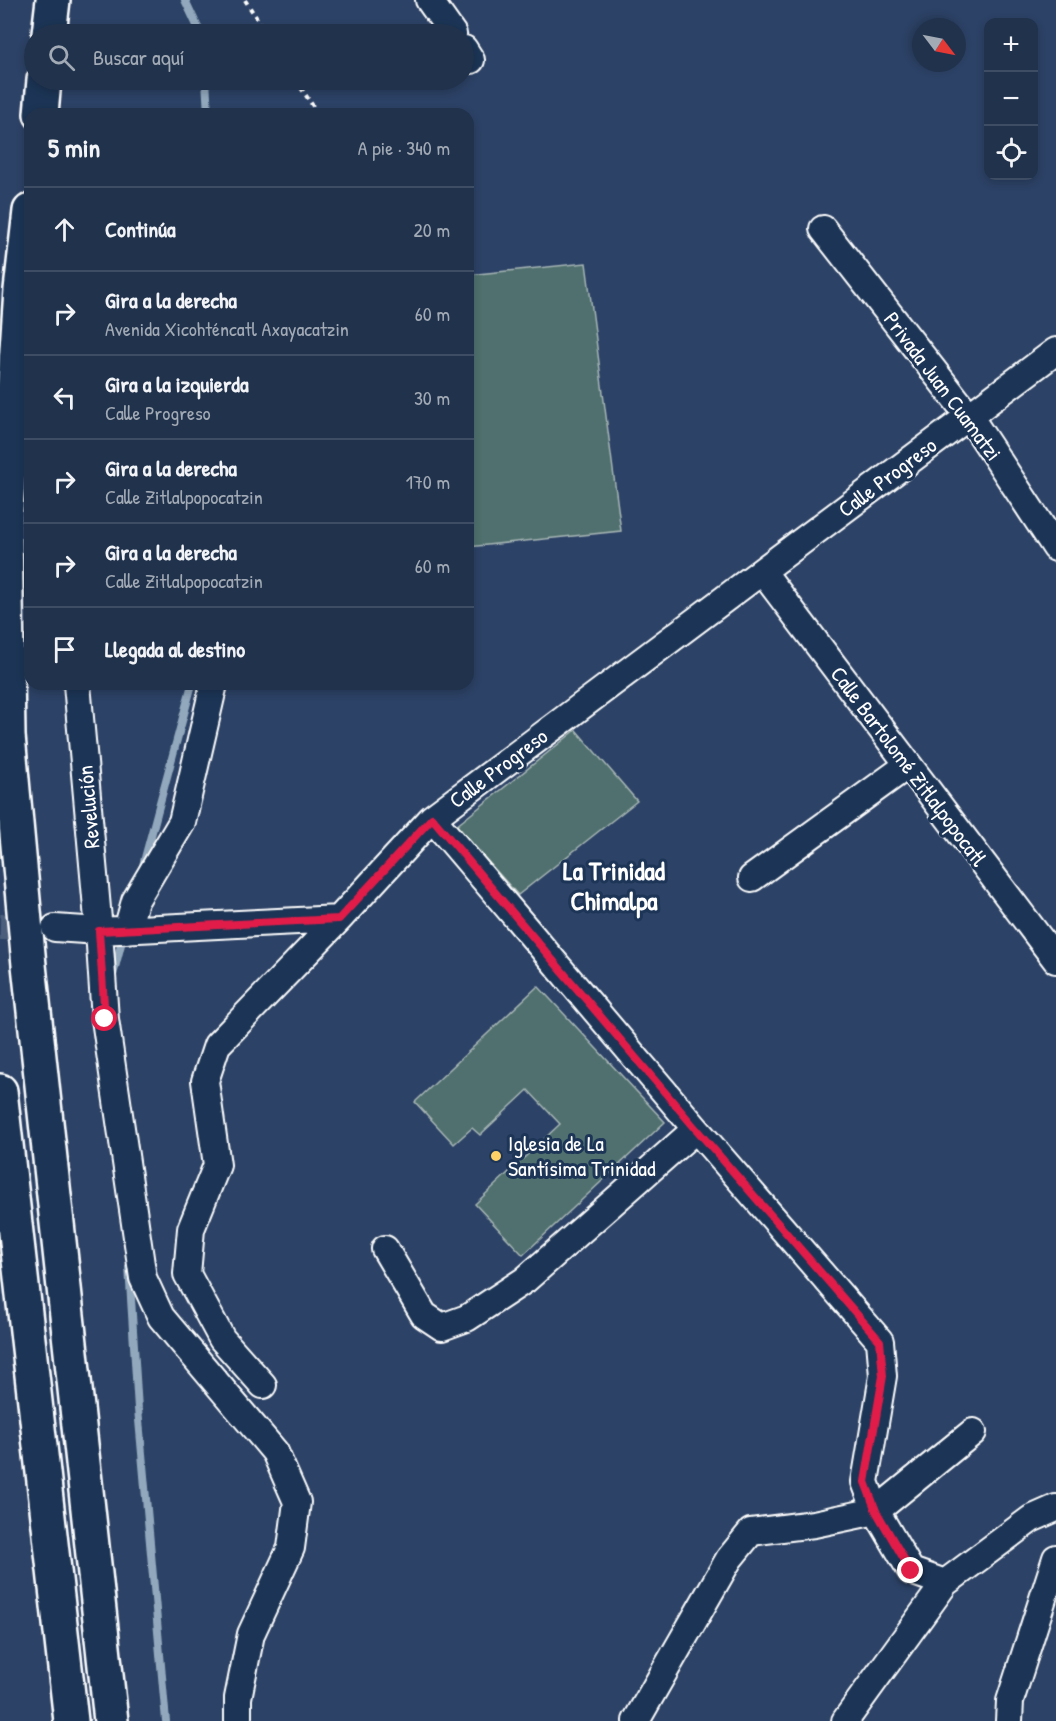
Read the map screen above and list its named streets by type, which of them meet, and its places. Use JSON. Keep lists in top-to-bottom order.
{
  "streets": {
    "street": [
      "Privada Juan Cuamatzi",
      "Calle Progreso",
      "Calle Bartolomé Zitlalpopocatl",
      "Revelución"
    ]
  },
  "crossings": [
    ["Privada Juan Cuamatzi", "Calle Progreso"],
    ["Calle Progreso", "Calle Bartolomé Zitlalpopocatl"]
  ],
  "districts": ["La Trinidad Chimalpa"],
  "places": ["Iglesia de La Santísima Trinidad"],
  "north": "bottom right",
  "page": {
    "map_buttons": ["+", "−"],
    "search": "Buscar aquí",
    "heading": ["5 min", "A pie · 340 m"],
    "list": [
      ["Continúa", "20 m"],
      ["Gira a la derecha", "Avenida Xicohténcatl Axayacatzin", "60 m"],
      ["Gira a la izquierda", "Calle Progreso", "30 m"],
      ["Gira a la derecha", "Calle Zitlalpopocatzin", "170 m"],
      ["Gira a la derecha", "Calle Zitlalpopocatzin", "60 m"],
      "Llegada al destino"
    ]
  }
}
